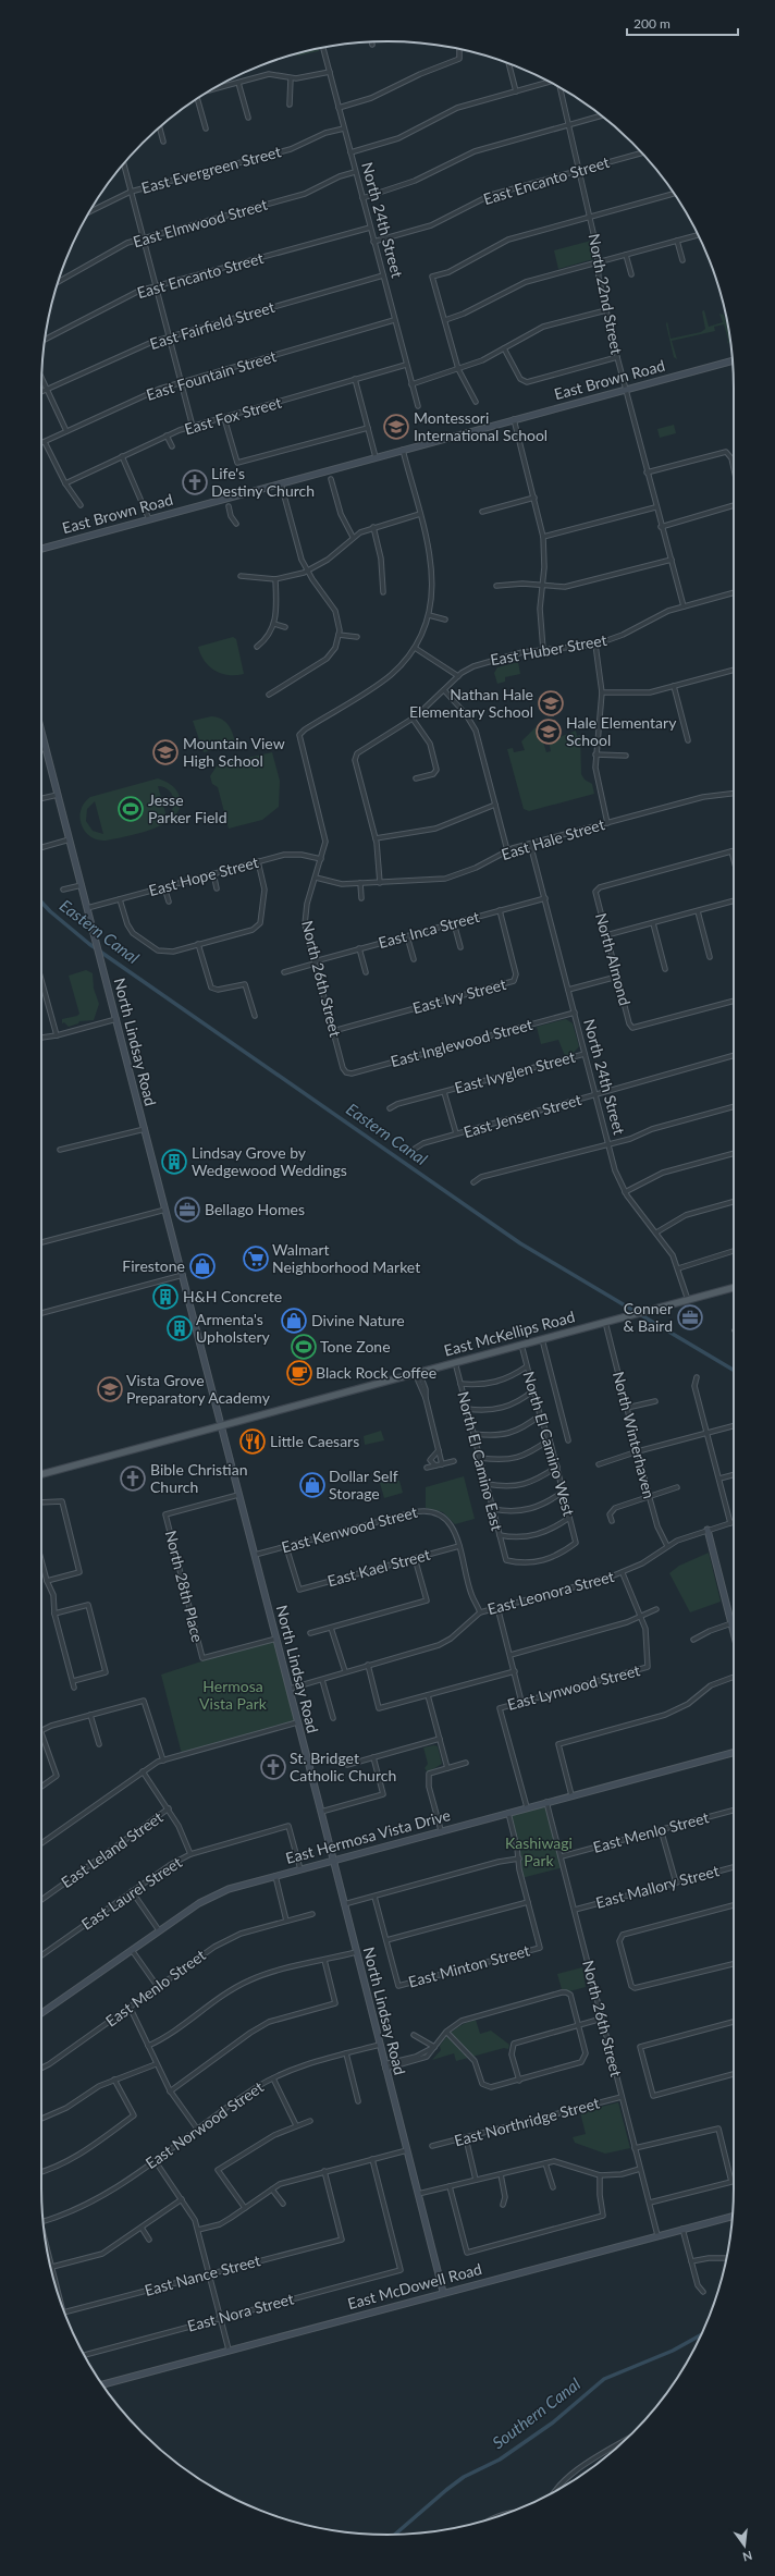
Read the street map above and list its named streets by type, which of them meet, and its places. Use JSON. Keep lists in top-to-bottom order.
{
  "streets": {
    "main road": [
      "East Brown Road",
      "North Lindsay Road",
      "East McKellips Road",
      "East Hermosa Vista Drive",
      "East McDowell Road"
    ],
    "street": [
      "East Evergreen Street",
      "East Encanto Street",
      "North 24th Street",
      "East Elmwood Street",
      "North 22nd Street",
      "East Fairfield Street",
      "East Fountain Street",
      "East Fox Street",
      "East Huber Street",
      "East Hale Street",
      "East Hope Street",
      "East Inca Street",
      "North Almond",
      "North 26th Street",
      "East Ivy Street",
      "East Inglewood Street",
      "East Ivyglen Street",
      "East Jensen Street",
      "North Winterhaven",
      "North El Camino West",
      "North El Camino East",
      "East Kenwood Street",
      "East Kael Street",
      "North 28th Place",
      "East Leonora Street",
      "East Lynwood Street",
      "East Menlo Street",
      "East Leland Street",
      "East Mallory Street",
      "East Laurel Street",
      "East Minton Street",
      "East Northridge Street",
      "East Norwood Street",
      "East Nance Street",
      "East Nora Street"
    ]
  },
  "crossings": [
    ["East Evergreen Street", "North 24th Street"],
    ["East Encanto Street", "North 24th Street"],
    ["East Encanto Street", "North 22nd Street"],
    ["North 24th Street", "East Elmwood Street"],
    ["North 24th Street", "East Fairfield Street"],
    ["North 24th Street", "East Fountain Street"],
    ["North 24th Street", "East Fox Street"],
    ["North 24th Street", "East Hale Street"],
    ["North 24th Street", "East Inca Street"],
    ["North 24th Street", "East Inglewood Street"],
    ["North 24th Street", "East Ivyglen Street"],
    ["North 24th Street", "East Jensen Street"],
    ["North 24th Street", "East McKellips Road"],
    ["North 22nd Street", "East Brown Road"],
    ["North 22nd Street", "East Huber Street"],
    ["East Hale Street", "North 26th Street"],
    ["East Hope Street", "North 26th Street"],
    ["East Hope Street", "North Lindsay Road"],
    ["East Inca Street", "North 26th Street"],
    ["East Inca Street", "East Ivy Street"],
    ["North 26th Street", "East Ivy Street"],
    ["North 26th Street", "East Inglewood Street"],
    ["North 26th Street", "East Menlo Street"],
    ["North 26th Street", "East Hermosa Vista Drive"],
    ["North 26th Street", "East Mallory Street"],
    ["North 26th Street", "East Northridge Street"],
    ["North 26th Street", "East McDowell Road"],
    ["North Lindsay Road", "East McKellips Road"],
    ["North Lindsay Road", "East Kenwood Street"],
    ["North Lindsay Road", "North 28th Place"],
    ["North Lindsay Road", "East Leonora Street"],
    ["North Lindsay Road", "East Hermosa Vista Drive"],
    ["North Lindsay Road", "East Norwood Street"],
    ["North Lindsay Road", "East McDowell Road"],
    ["East McKellips Road", "North Winterhaven"],
    ["East McKellips Road", "North El Camino West"],
    ["East McKellips Road", "North El Camino East"],
    ["North Winterhaven", "East Leonora Street"],
    ["North El Camino West", "North El Camino East"],
    ["East Kenwood Street", "East Kael Street"],
    ["East Lynwood Street", "East Hermosa Vista Drive"],
    ["East Hermosa Vista Drive", "East Laurel Street"]
  ],
  "water": ["Eastern Canal", "Southern Canal"],
  "parks": ["Hermosa Vista Park", "Kashiwagi Park"],
  "places": {
    "school or university": [
      "Montessori International School",
      "Nathan Hale Elementary School",
      "Hale Elementary School",
      "Mountain View High School",
      "Vista Grove Preparatory Academy"
    ],
    "church": ["Life's Destiny Church", "Bible Christian Church", "St. Bridget Catholic Church"],
    "sports": ["Jesse Parker Field", "Tone Zone"],
    "building": ["Lindsay Grove by Wedgewood Weddings", "H&H Concrete", "Armenta's Upholstery"],
    "office": ["Bellago Homes", "Conner & Baird"],
    "supermarket": ["Walmart Neighborhood Market"],
    "shop": ["Firestone", "Divine Nature", "Dollar Self Storage"],
    "cafe": ["Black Rock Coffee"],
    "restaurant": ["Little Caesars"]
  },
  "scale_bar": "200 m",
  "north": "bottom"
}
